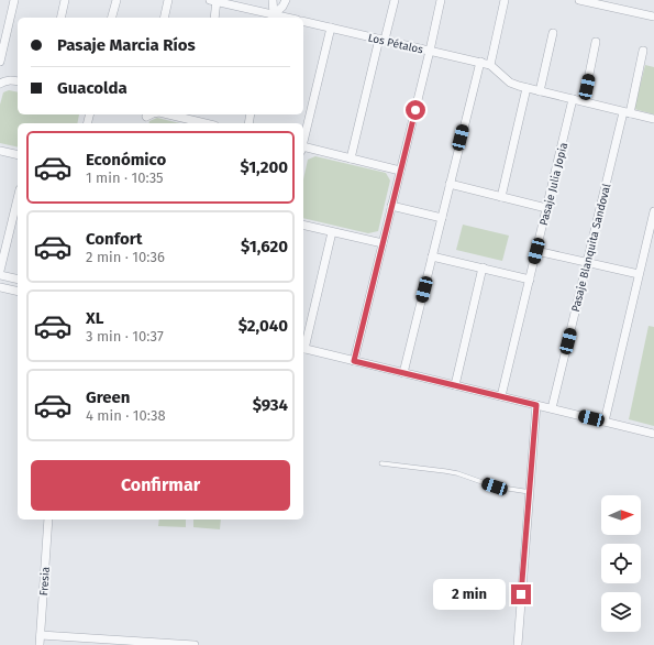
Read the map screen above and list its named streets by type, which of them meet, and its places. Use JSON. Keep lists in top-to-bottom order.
{
  "streets": {
    "street": [
      "Los Pétalos",
      "Pasaje Julia Jopia",
      "Pasaje Blanquita Sandoval",
      "Fresia"
    ]
  },
  "north": "right",
  "page": {
    "banner": ["Pasaje Marcia Ríos", "Guacolda"],
    "list": [
      {
        "name": "Económico",
        "note": "1 min · 10:35",
        "value": "$1,200"
      },
      {
        "name": "Confort",
        "note": "2 min · 10:36",
        "value": "$1,620"
      },
      {
        "name": "XL",
        "note": "3 min · 10:37",
        "value": "$2,040"
      },
      {
        "name": "Green",
        "note": "4 min · 10:38",
        "value": "$934"
      }
    ],
    "buttons": "Confirmar",
    "bubble": "2 min"
  }
}
